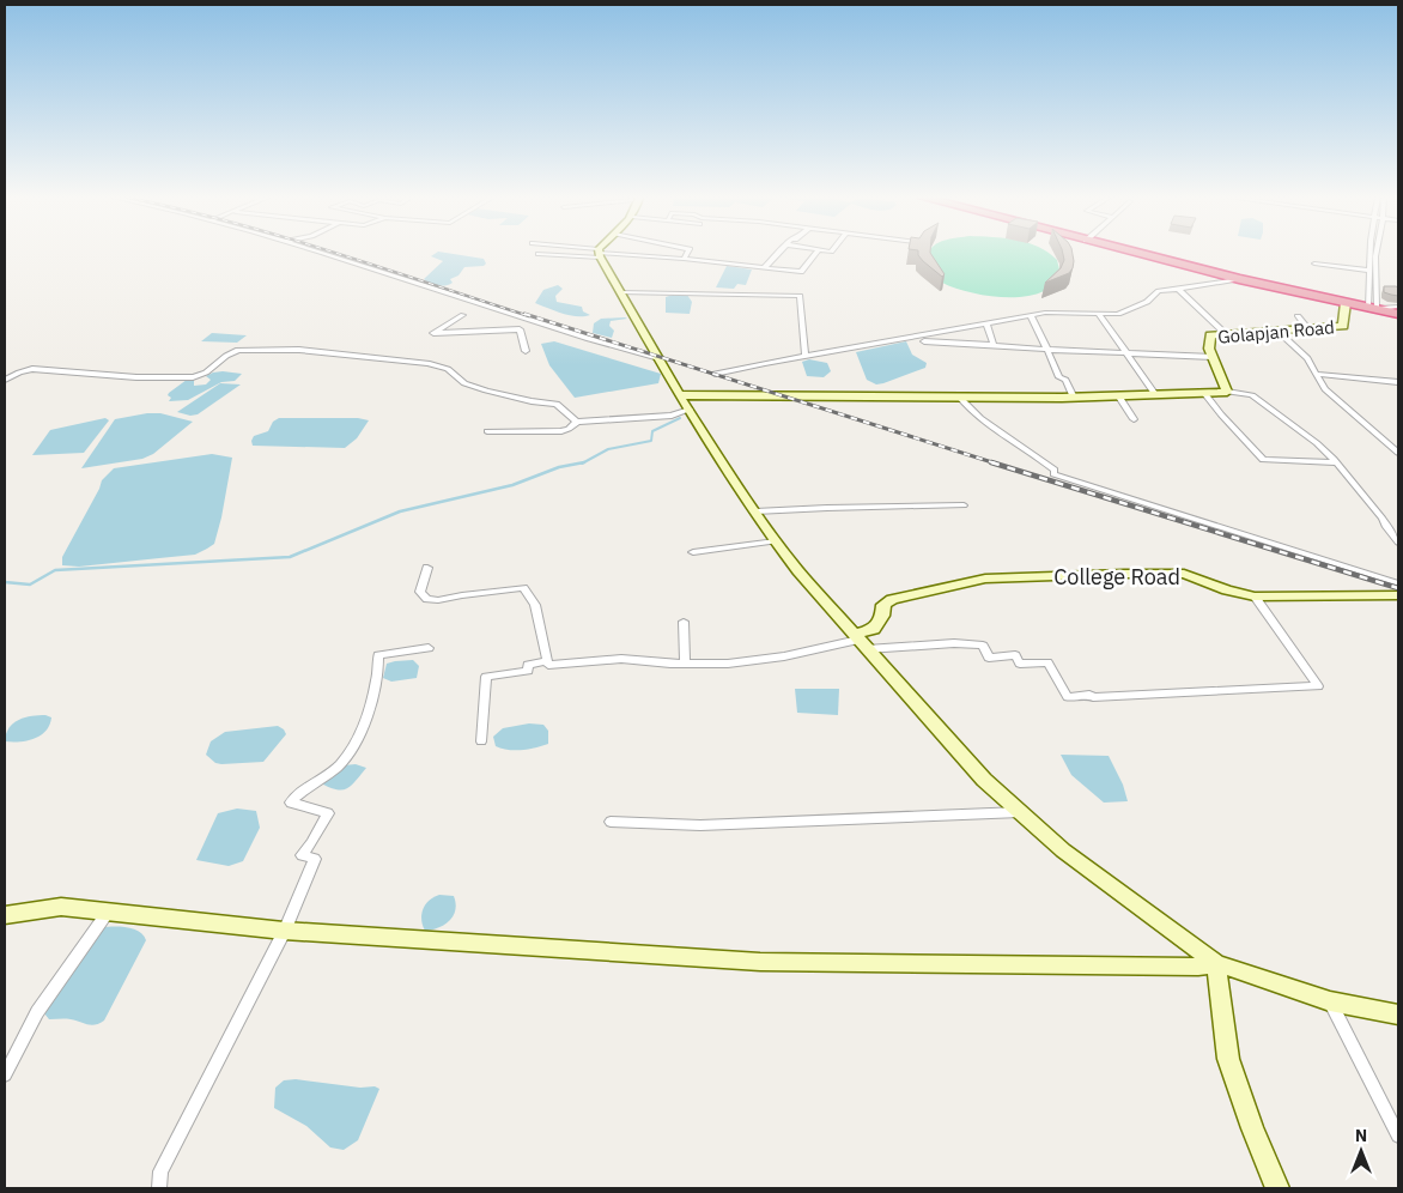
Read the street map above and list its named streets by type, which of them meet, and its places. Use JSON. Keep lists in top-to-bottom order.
{
  "streets": {
    "street": ["Golapjan Road", "College Road"]
  },
  "north": "top"
}
